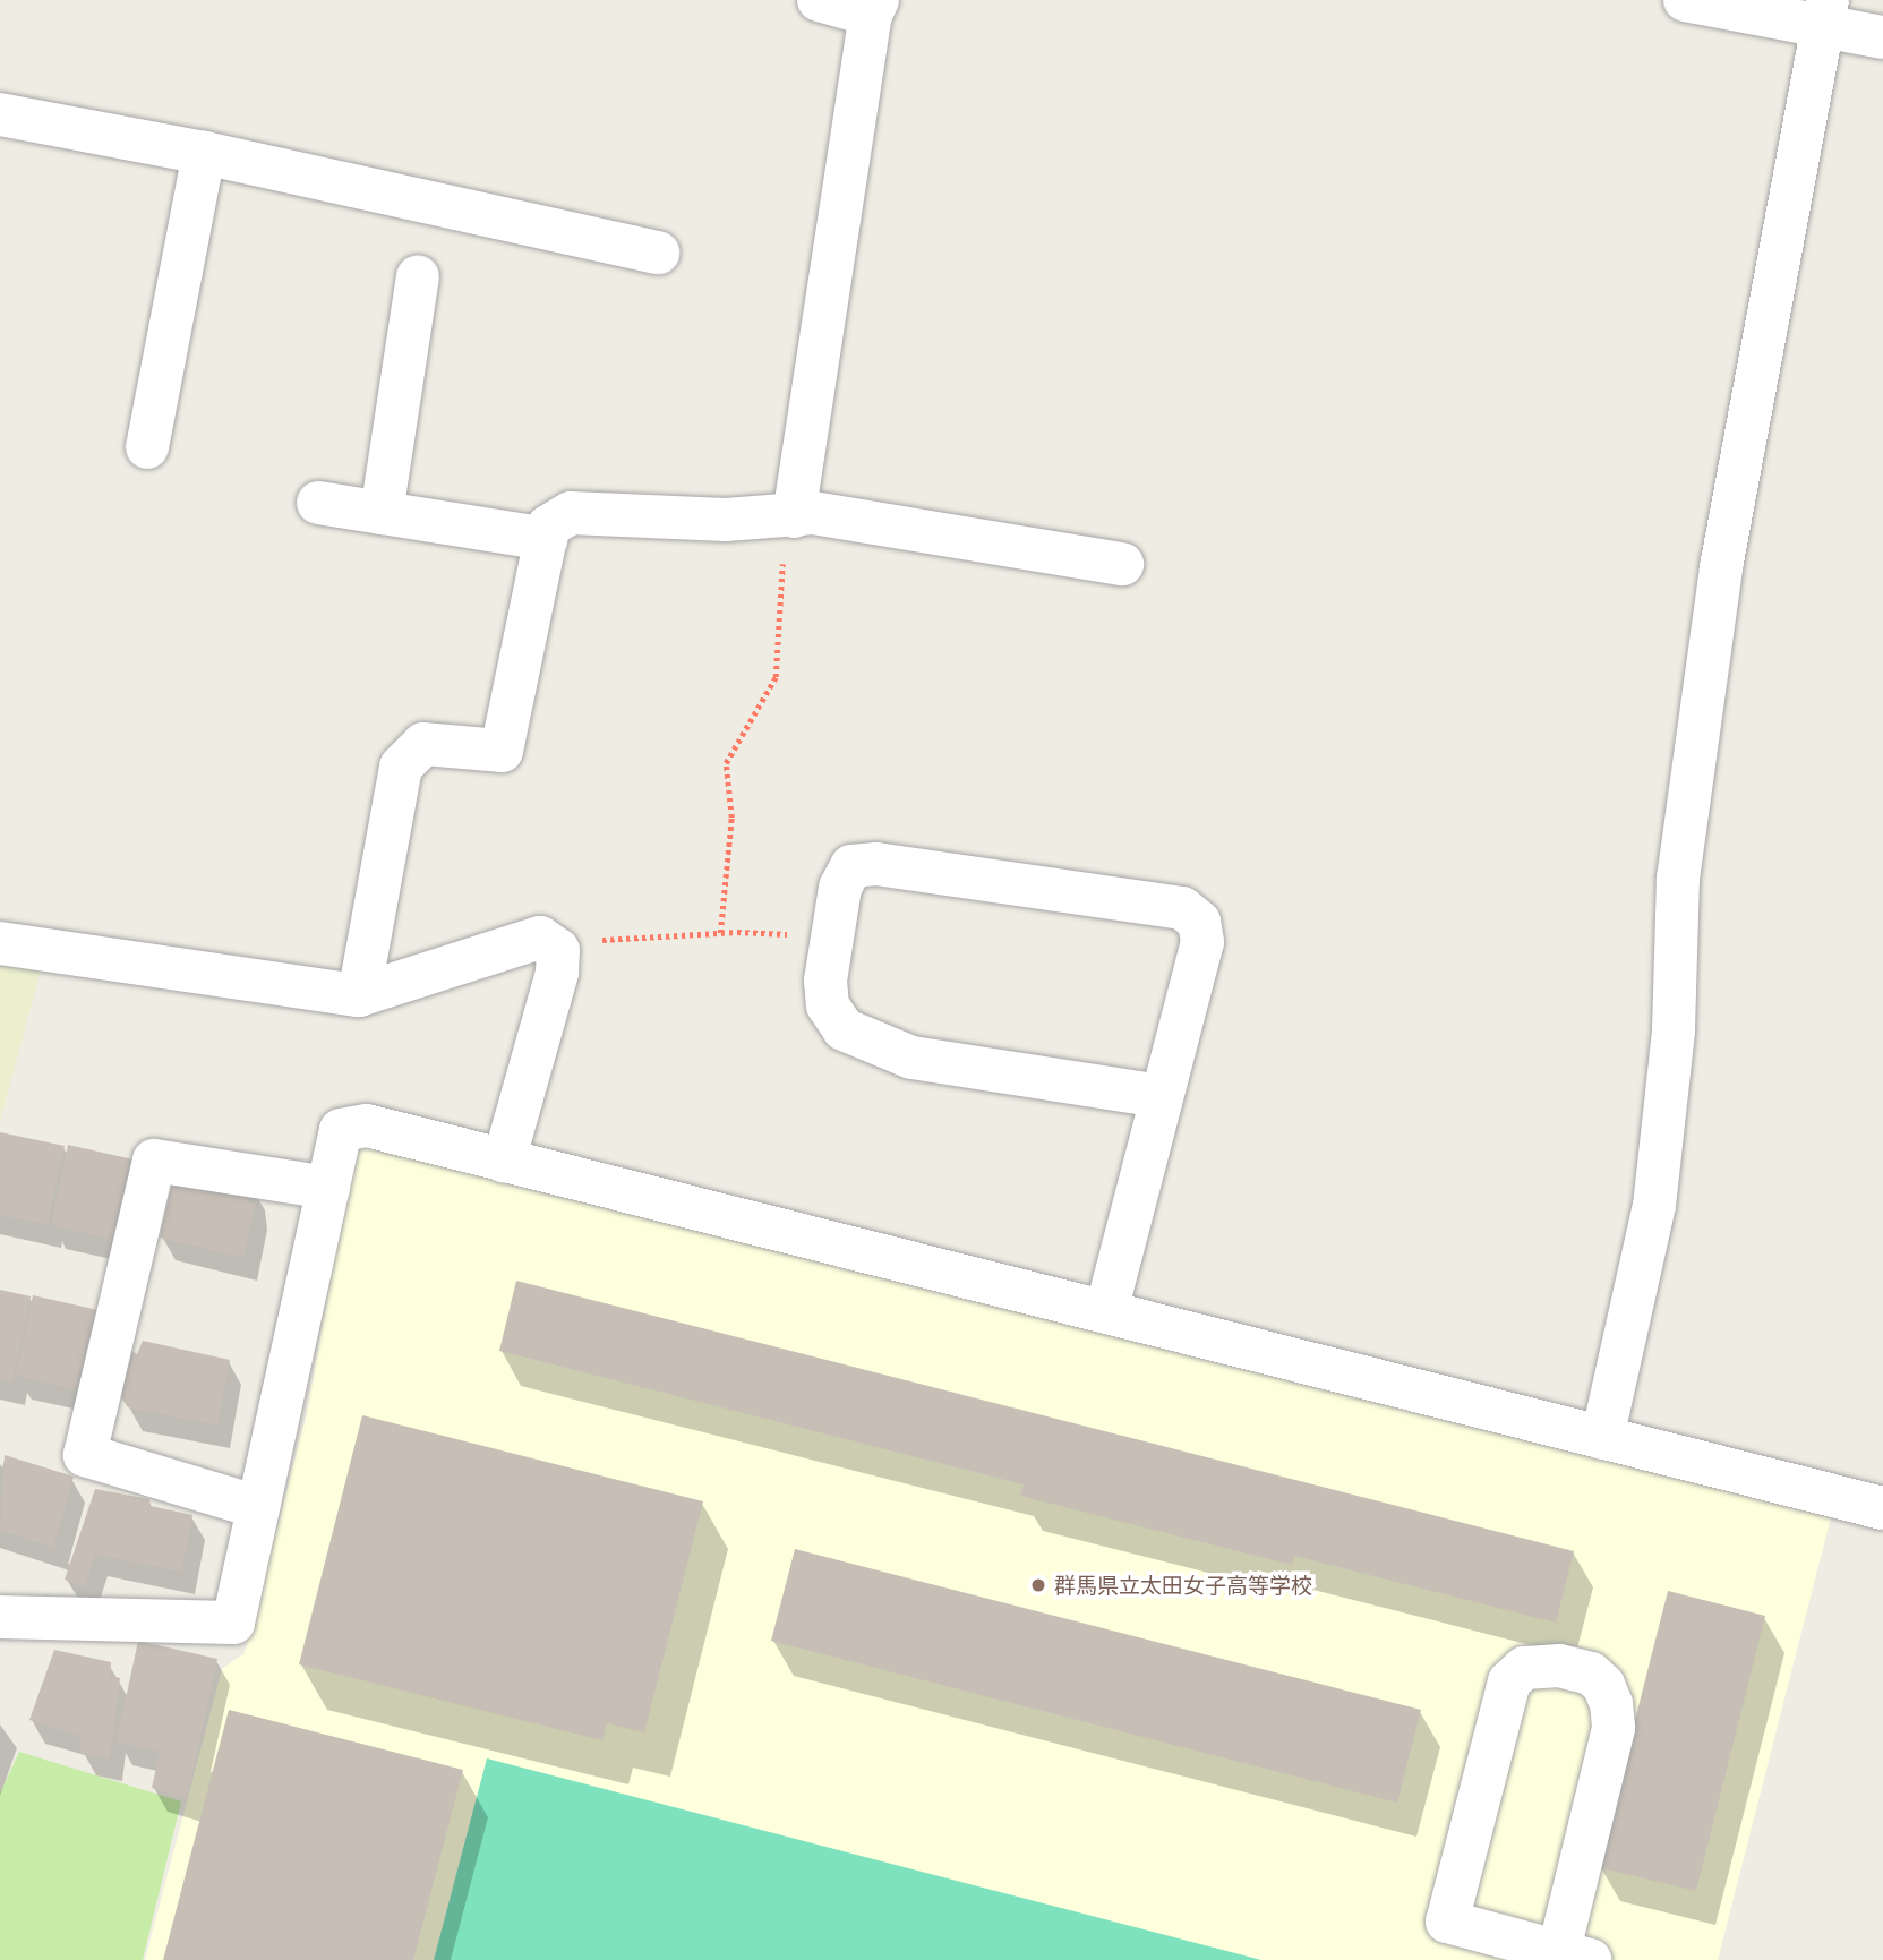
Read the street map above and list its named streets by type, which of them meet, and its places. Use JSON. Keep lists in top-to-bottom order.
{
  "places": ["群馬県立太田女子高等学校"]
}
